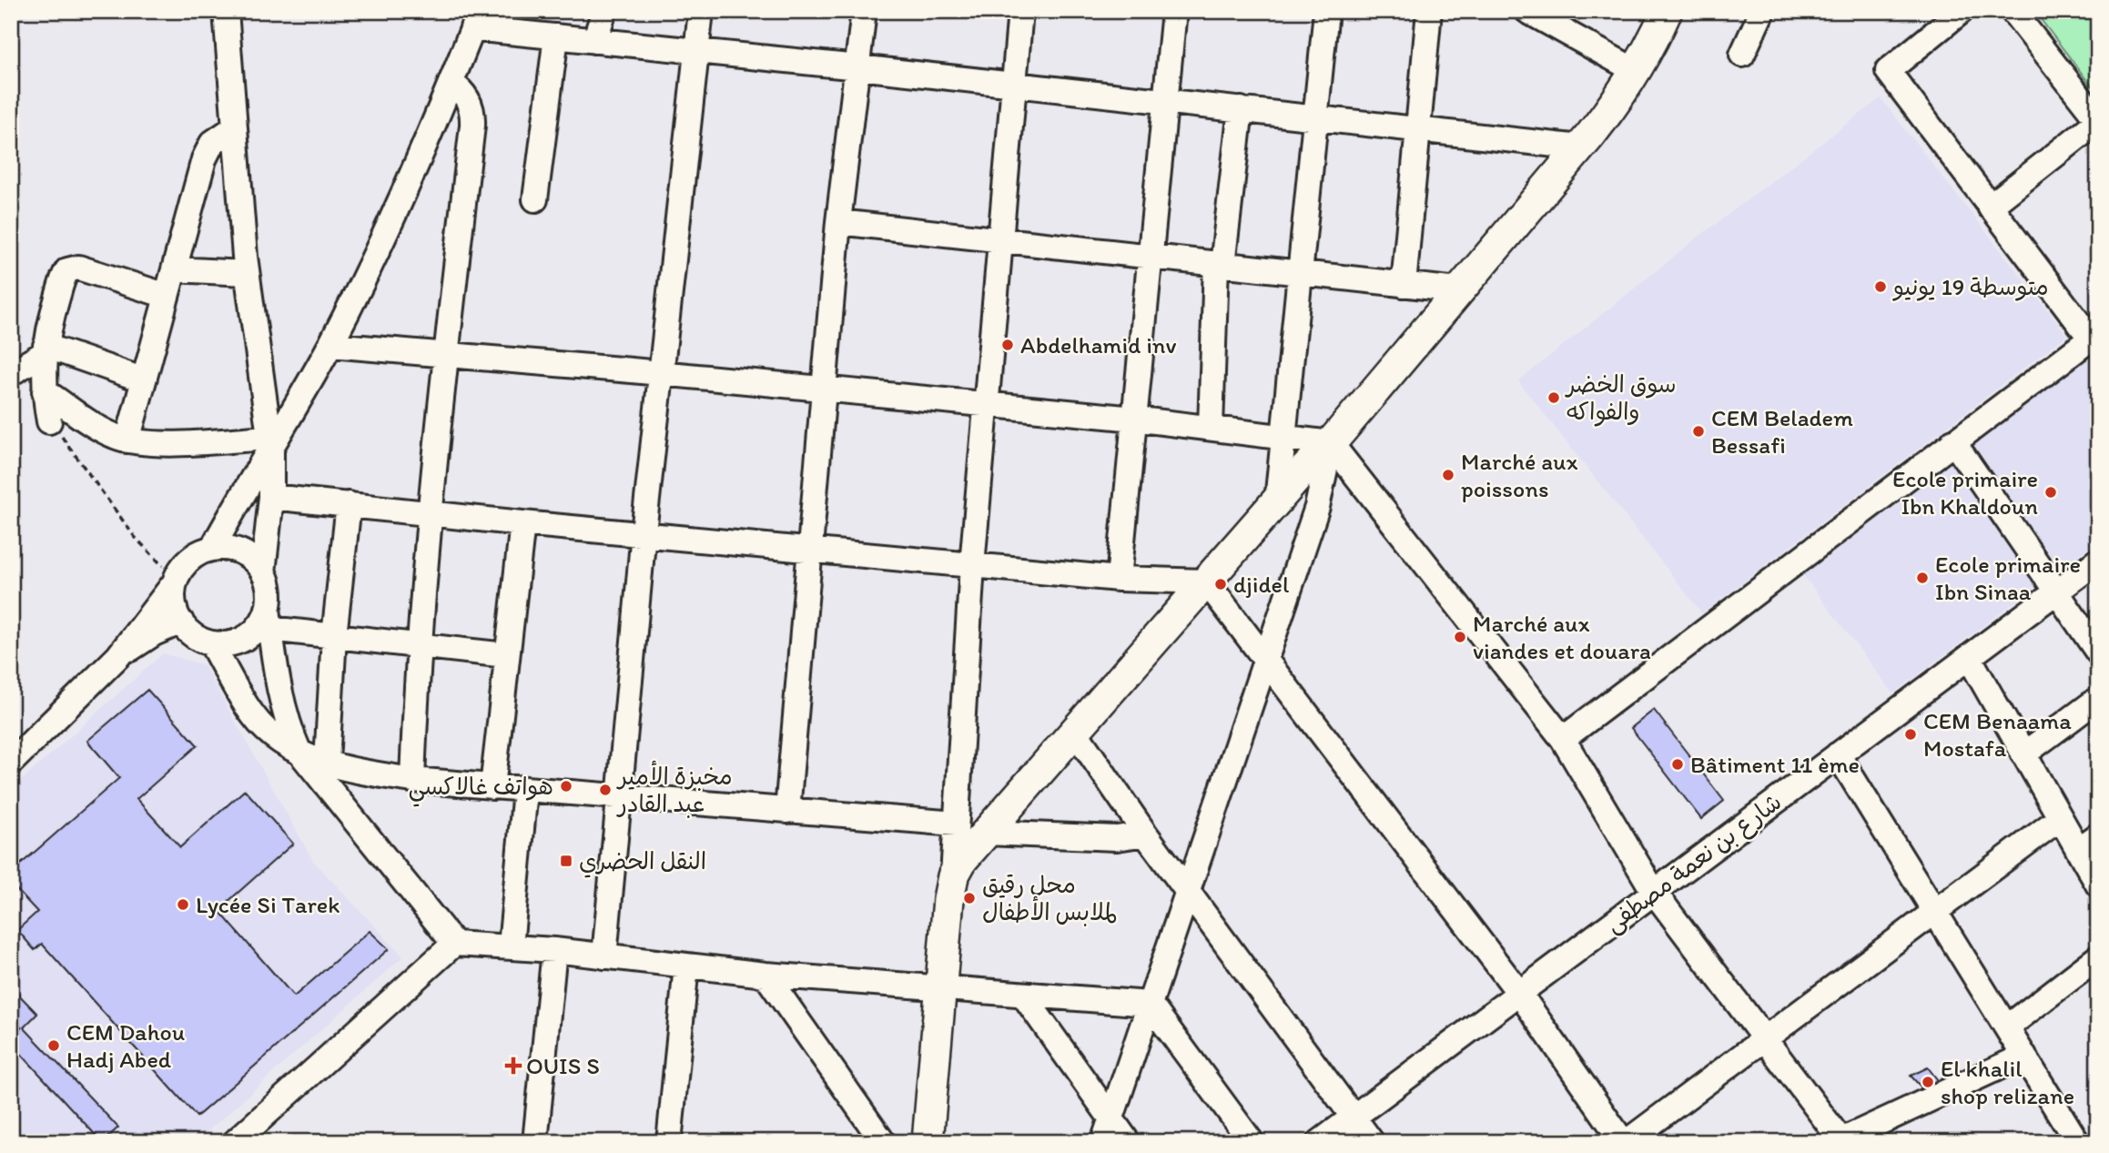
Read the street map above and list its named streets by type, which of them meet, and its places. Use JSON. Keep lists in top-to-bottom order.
{
  "streets": {
    "street": ["شارع بن نعمة مصطفى"]
  },
  "places": {
    "other": [
      "متوسطة 19 يونيو",
      "Abdelhamid inv",
      "سوق الخضر والفواكه",
      "CEM Beladem Bessafi",
      "Marché aux poissons",
      "Ecole primaire Ibn Khaldoun",
      "Ecole primaire Ibn Sinaa",
      "djidel",
      "Marché aux viandes et douara",
      "CEM Benaama Mostafa",
      "Bâtiment 11 ème",
      "هواتف غالاكسي",
      "مخبزة الأمير عبد القادر",
      "محل رقيق لملابس الأطفال",
      "Lycée Si Tarek",
      "CEM Dahou Hadj Abed",
      "El khalil shop relizane"
    ],
    "transit": ["النقل الحضري"],
    "health": ["OUIS S"]
  }
}
